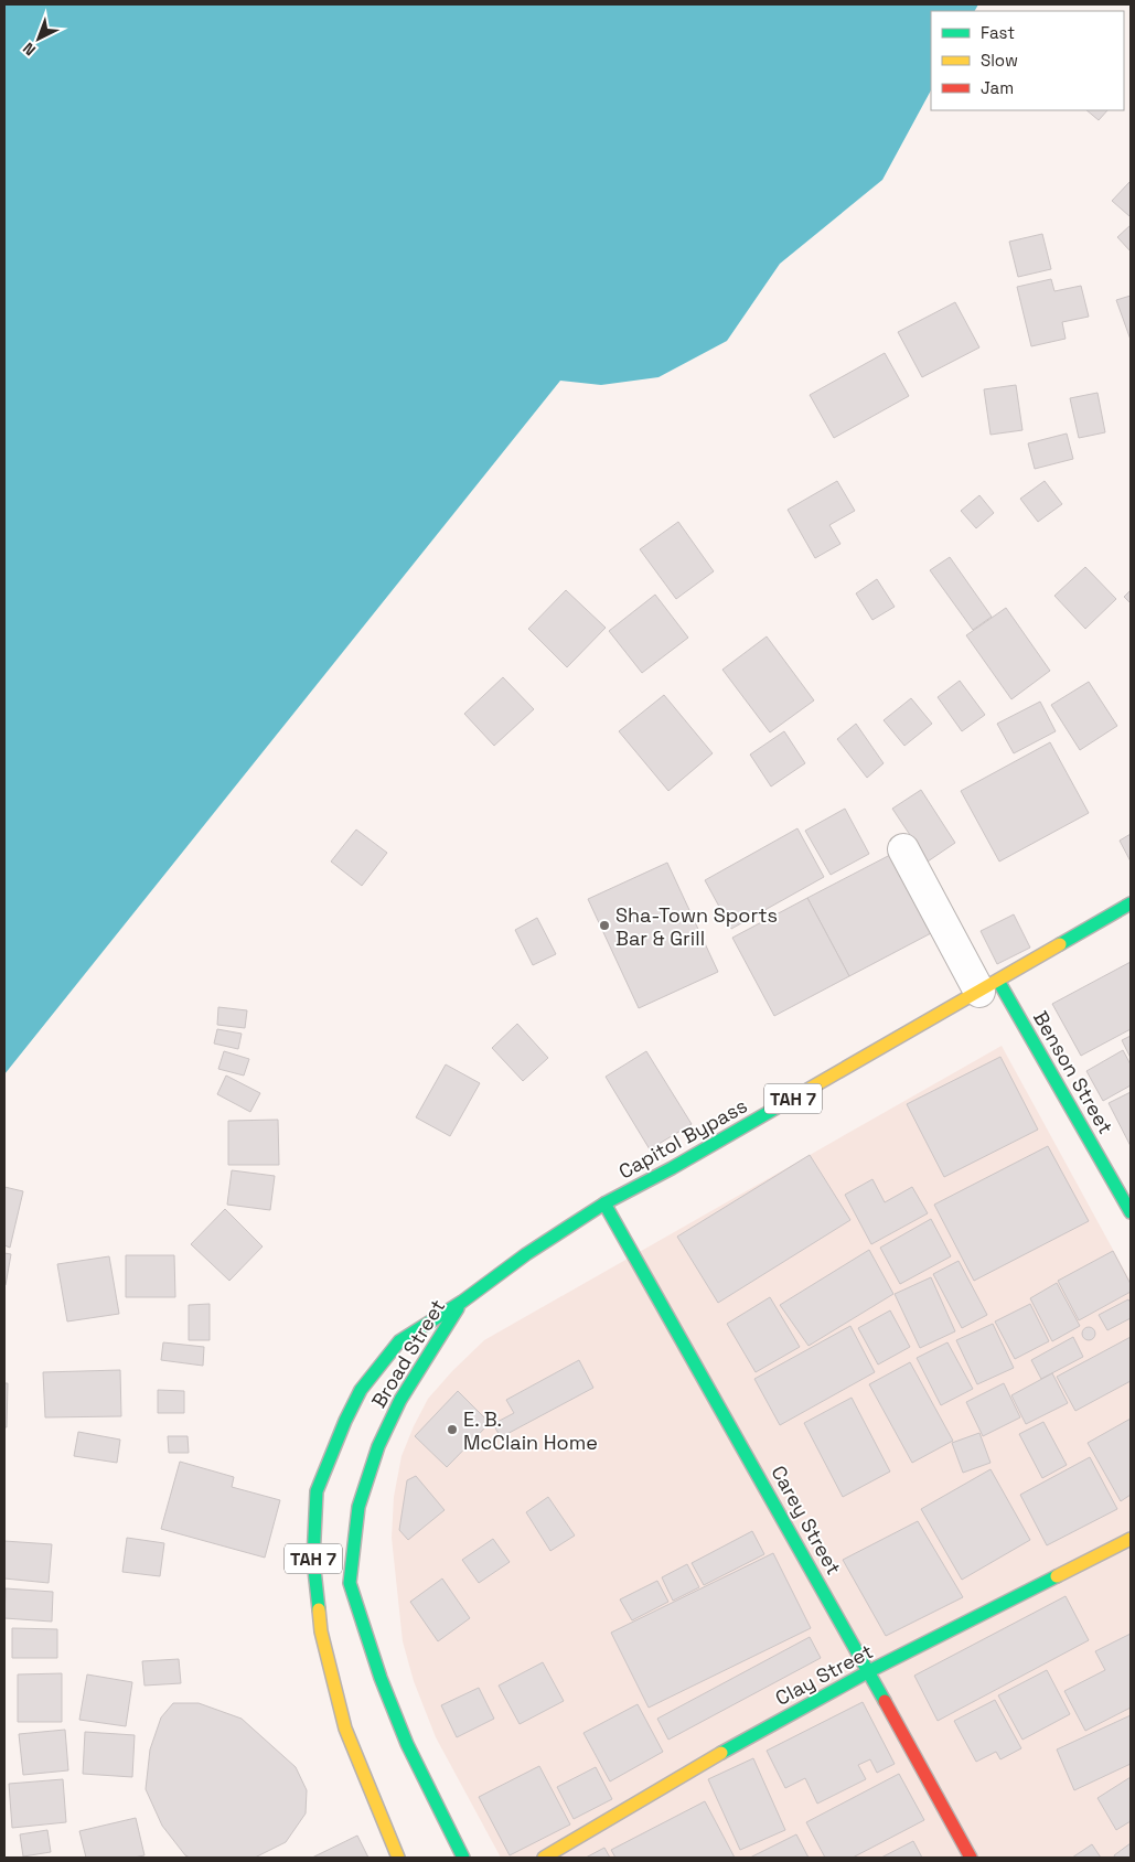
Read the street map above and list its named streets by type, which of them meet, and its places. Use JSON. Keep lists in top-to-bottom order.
{
  "streets": {
    "main road": [
      "Benson Street",
      "TAH 7",
      "Capitol Bypass",
      "Broad Street",
      "Carey Street",
      "Clay Street"
    ]
  },
  "crossings": [
    ["Benson Street", "Capitol Bypass"],
    ["Capitol Bypass", "Broad Street"],
    ["Capitol Bypass", "Carey Street"],
    ["Carey Street", "Clay Street"]
  ],
  "places": ["Sha-Town Sports Bar & Grill", "E. B. McClain Home"],
  "legend": ["Fast", "Slow", "Jam"],
  "north": "bottom left"
}
